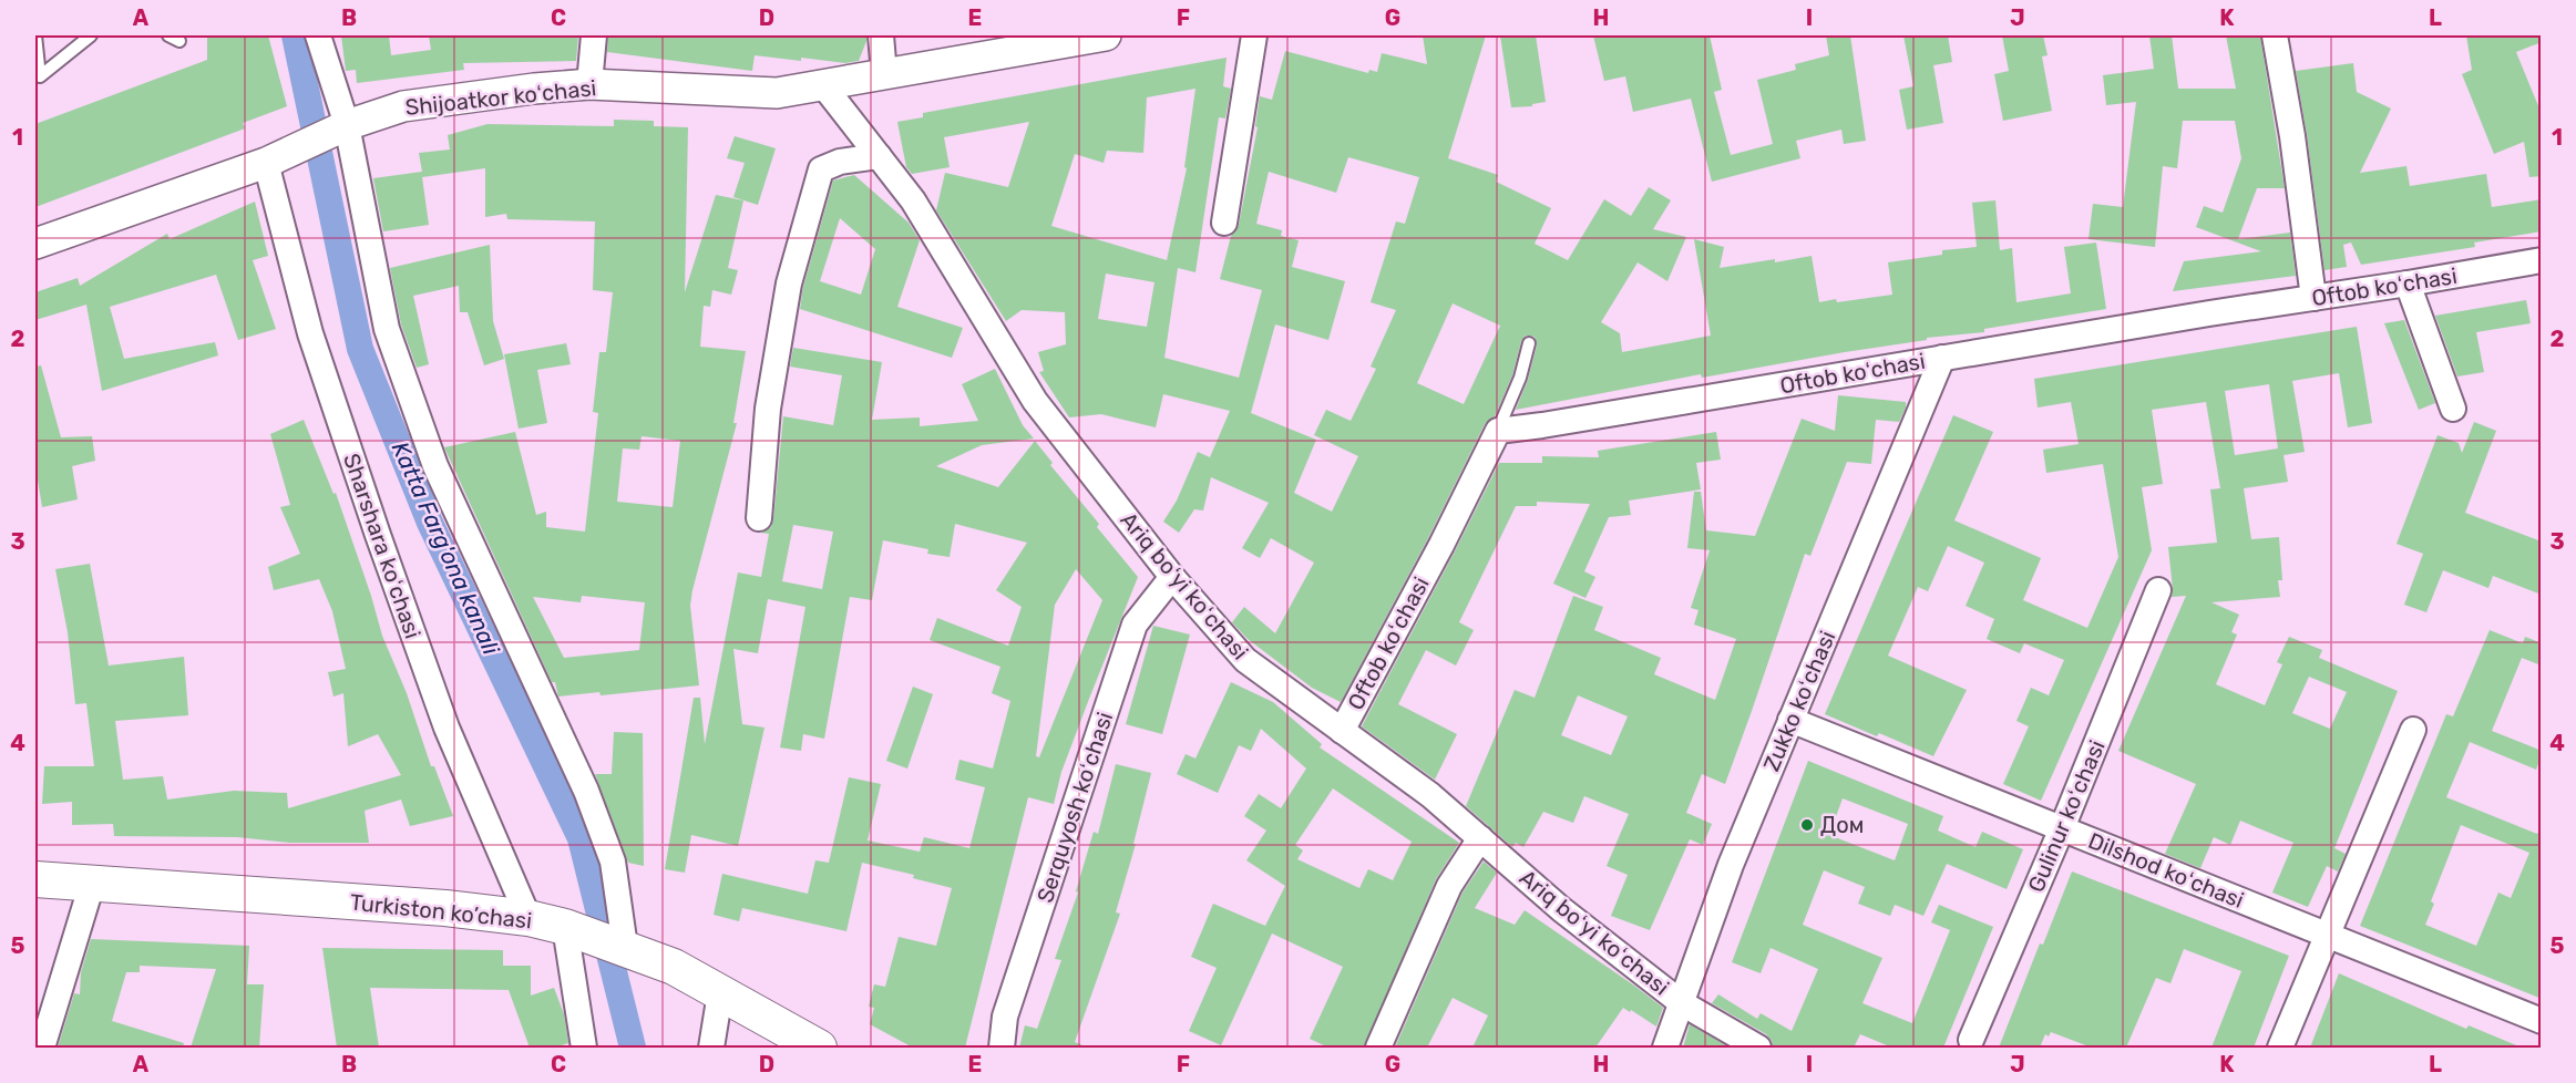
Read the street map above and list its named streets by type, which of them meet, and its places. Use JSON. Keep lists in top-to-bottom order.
{
  "streets": {
    "main road": ["Turkiston ko’chasi"],
    "street": [
      "Shijoatkor koʻchasi",
      "Oftob koʻchasi",
      "Sharshara koʻchasi",
      "Ariq boʻyi koʻchasi",
      "Zukko koʻchasi",
      "Serquyosh koʻchasi",
      "Gulinur koʻchasi",
      "Dilshod koʻchasi"
    ]
  },
  "crossings": [
    ["Shijoatkor koʻchasi", "Sharshara koʻchasi"],
    ["Shijoatkor koʻchasi", "Ariq boʻyi koʻchasi"],
    ["Oftob koʻchasi", "Ariq boʻyi koʻchasi"],
    ["Oftob koʻchasi", "Zukko koʻchasi"],
    ["Sharshara koʻchasi", "Turkiston ko’chasi"],
    ["Ariq boʻyi koʻchasi", "Zukko koʻchasi"],
    ["Ariq boʻyi koʻchasi", "Serquyosh koʻchasi"],
    ["Zukko koʻchasi", "Dilshod koʻchasi"],
    ["Gulinur koʻchasi", "Dilshod koʻchasi"]
  ],
  "water": ["Katta Farg'ona kanali"],
  "places": ["Дом"],
  "grid": {
    "columns": [
      "A",
      "B",
      "C",
      "D",
      "E",
      "F",
      "G",
      "H",
      "I",
      "J",
      "K",
      "L"
    ],
    "rows": [
      "1",
      "2",
      "3",
      "4",
      "5"
    ]
  }
}
